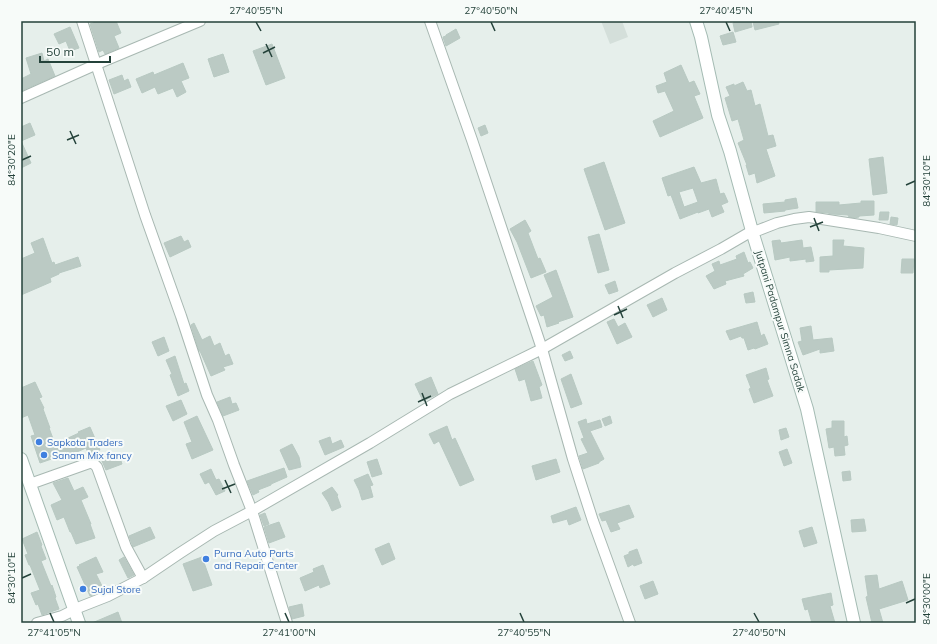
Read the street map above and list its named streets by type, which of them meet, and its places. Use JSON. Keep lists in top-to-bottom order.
{
  "streets": {
    "street": ["Jutpani Padampur Simna Sadak"]
  },
  "places": [
    "Sapkota Traders",
    "Sanam Mix fancy",
    "Purna Auto Parts and Repair Center",
    "Sujal Store"
  ],
  "scale_bar": "50 m",
  "coordinates": [
    "27°40'55\"N",
    "27°40'50\"N",
    "27°40'45\"N",
    "84°30'20\"E",
    "84°30'10\"E",
    "84°30'00\"E",
    "27°41'05\"N",
    "27°41'00\"N"
  ]
}
